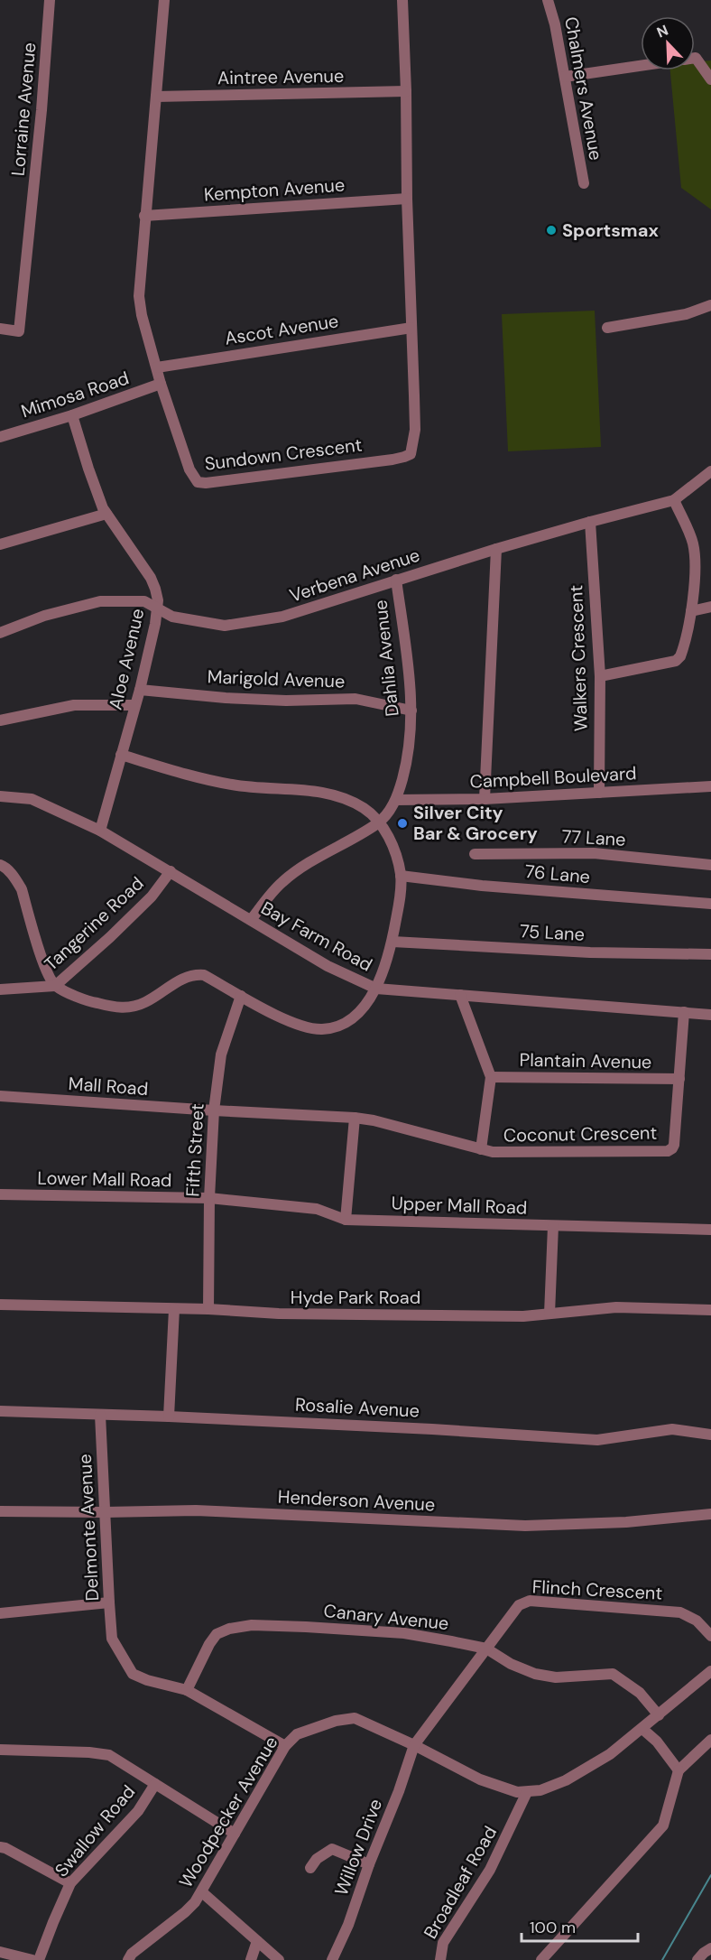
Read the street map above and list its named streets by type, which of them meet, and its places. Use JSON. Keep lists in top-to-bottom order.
{
  "streets": {
    "street": [
      "Aintree Avenue",
      "Chalmers Avenue",
      "Lorraine Avenue",
      "Kempton Avenue",
      "Ascot Avenue",
      "Mimosa Road",
      "Sundown Crescent",
      "Verbena Avenue",
      "Dahlia Avenue",
      "Walkers Crescent",
      "Aloe Avenue",
      "Marigold Avenue",
      "Campbell Boulevard",
      "77 Lane",
      "76 Lane",
      "Tangerine Road",
      "75 Lane",
      "Bay Farm Road",
      "Plantain Avenue",
      "Mall Road",
      "Coconut Crescent",
      "Fifth Street",
      "Lower Mall Road",
      "Upper Mall Road",
      "Hyde Park Road",
      "Rosalie Avenue",
      "Henderson Avenue",
      "Delmonte Avenue",
      "Flinch Crescent",
      "Canary Avenue",
      "Woodpecker Avenue",
      "Swallow Road",
      "Willow Drive",
      "Broadleaf Road"
    ]
  },
  "crossings": [
    ["Aintree Avenue", "Sundown Crescent"],
    ["Kempton Avenue", "Sundown Crescent"],
    ["Ascot Avenue", "Sundown Crescent"],
    ["Mimosa Road", "Sundown Crescent"],
    ["Mimosa Road", "Aloe Avenue"],
    ["Verbena Avenue", "Dahlia Avenue"],
    ["Verbena Avenue", "Walkers Crescent"],
    ["Verbena Avenue", "Aloe Avenue"],
    ["Dahlia Avenue", "Marigold Avenue"],
    ["Dahlia Avenue", "Campbell Boulevard"],
    ["Dahlia Avenue", "Bay Farm Road"],
    ["Walkers Crescent", "Campbell Boulevard"],
    ["Aloe Avenue", "Marigold Avenue"],
    ["Aloe Avenue", "Bay Farm Road"],
    ["Tangerine Road", "Bay Farm Road"],
    ["Bay Farm Road", "Coconut Crescent"],
    ["Plantain Avenue", "Coconut Crescent"],
    ["Mall Road", "Coconut Crescent"],
    ["Mall Road", "Fifth Street"],
    ["Coconut Crescent", "Fifth Street"],
    ["Fifth Street", "Lower Mall Road"],
    ["Fifth Street", "Upper Mall Road"],
    ["Fifth Street", "Hyde Park Road"],
    ["Lower Mall Road", "Upper Mall Road"],
    ["Rosalie Avenue", "Delmonte Avenue"],
    ["Henderson Avenue", "Delmonte Avenue"],
    ["Delmonte Avenue", "Canary Avenue"],
    ["Flinch Crescent", "Canary Avenue"],
    ["Flinch Crescent", "Woodpecker Avenue"],
    ["Flinch Crescent", "Willow Drive"],
    ["Canary Avenue", "Woodpecker Avenue"],
    ["Woodpecker Avenue", "Willow Drive"],
    ["Woodpecker Avenue", "Broadleaf Road"]
  ],
  "places": ["Sportsmax", "Silver City Bar & Grocery"],
  "scale_bar": "100 m",
  "north": "top left"
}
